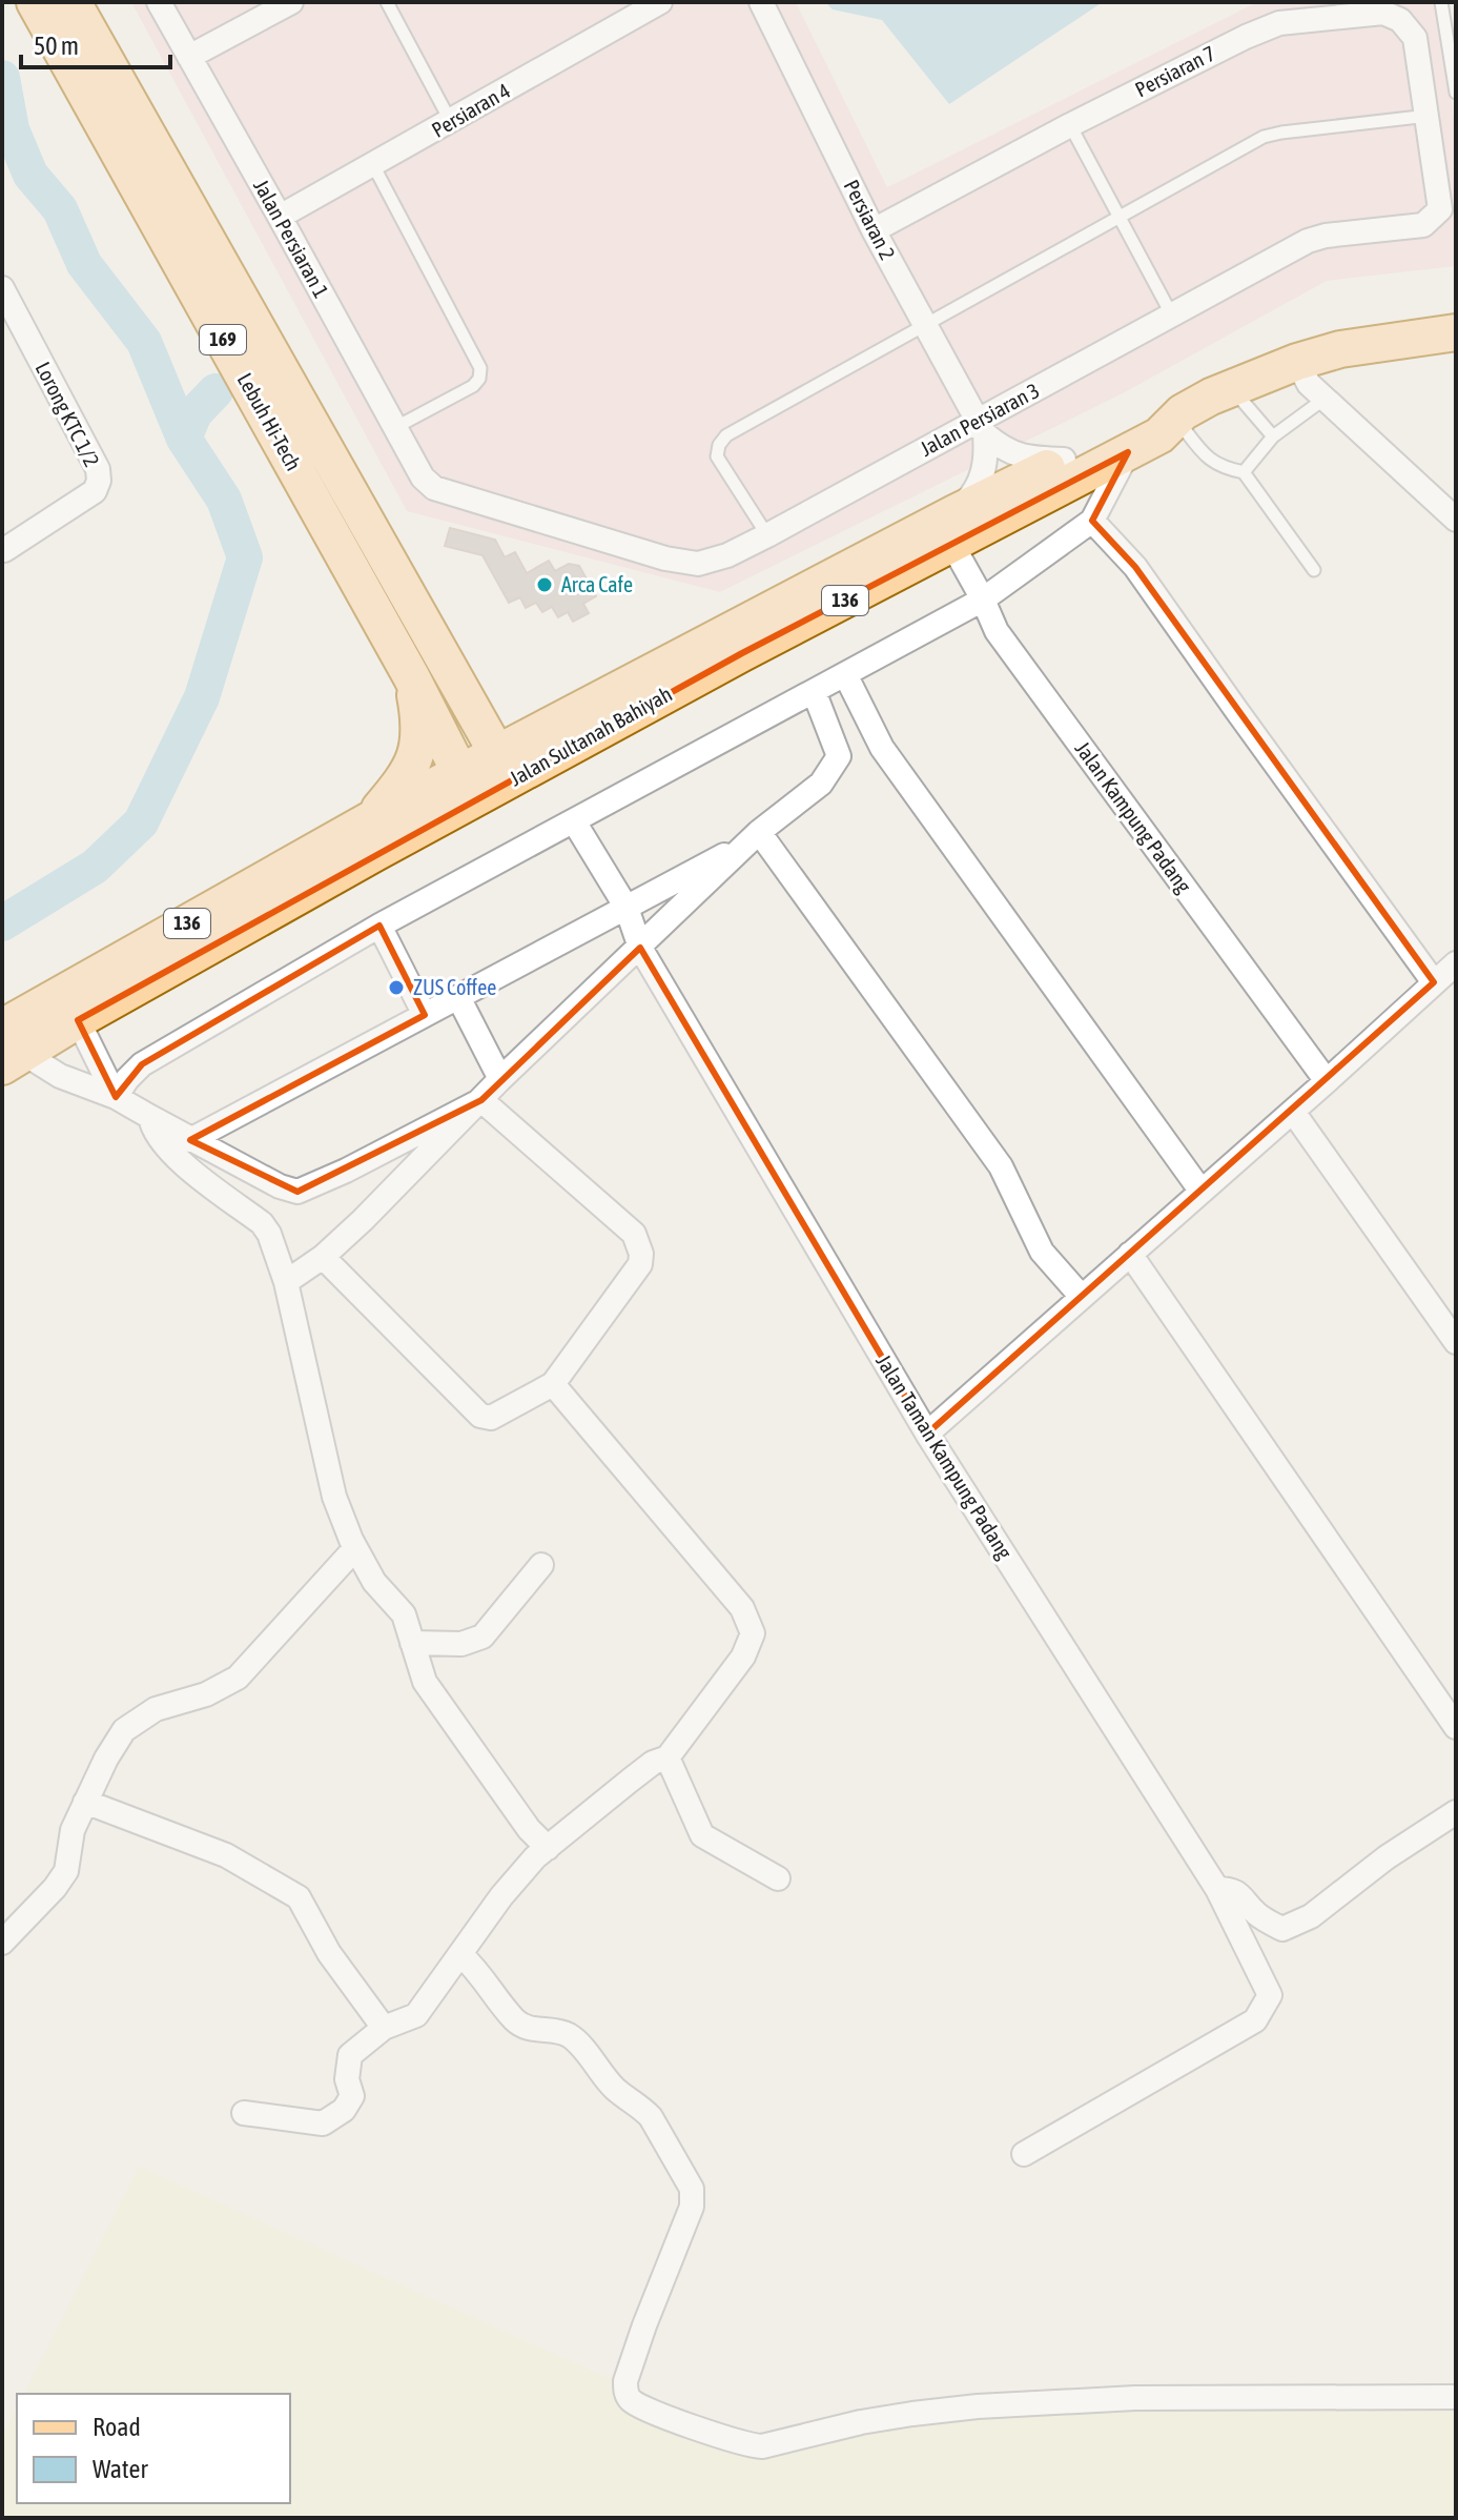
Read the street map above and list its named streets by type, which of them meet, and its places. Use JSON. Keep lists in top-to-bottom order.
{
  "streets": {
    "main road": [
      "169",
      "Lebuh Hi-Tech",
      "136",
      "Jalan Sultanah Bahiyah"
    ],
    "street": [
      "Persiaran 7",
      "Persiaran 4",
      "Persiaran 2",
      "Jalan Persiaran 1",
      "Lorong KTC 1/2",
      "Jalan Persiaran 3",
      "Jalan Kampung Padang",
      "Jalan Taman Kampung Padang"
    ]
  },
  "crossings": [
    ["Persiaran 7", "Persiaran 2"],
    ["Persiaran 7", "Jalan Persiaran 3"],
    ["Persiaran 4", "Jalan Persiaran 1"],
    ["Persiaran 2", "Jalan Persiaran 3"],
    ["Jalan Persiaran 1", "Jalan Persiaran 3"],
    ["Lebuh Hi-Tech", "Jalan Sultanah Bahiyah"],
    ["Jalan Sultanah Bahiyah", "Jalan Kampung Padang"]
  ],
  "places": ["Arca Cafe", "ZUS Coffee"],
  "legend": ["Road", "Water"],
  "scale_bar": "50 m"
}
